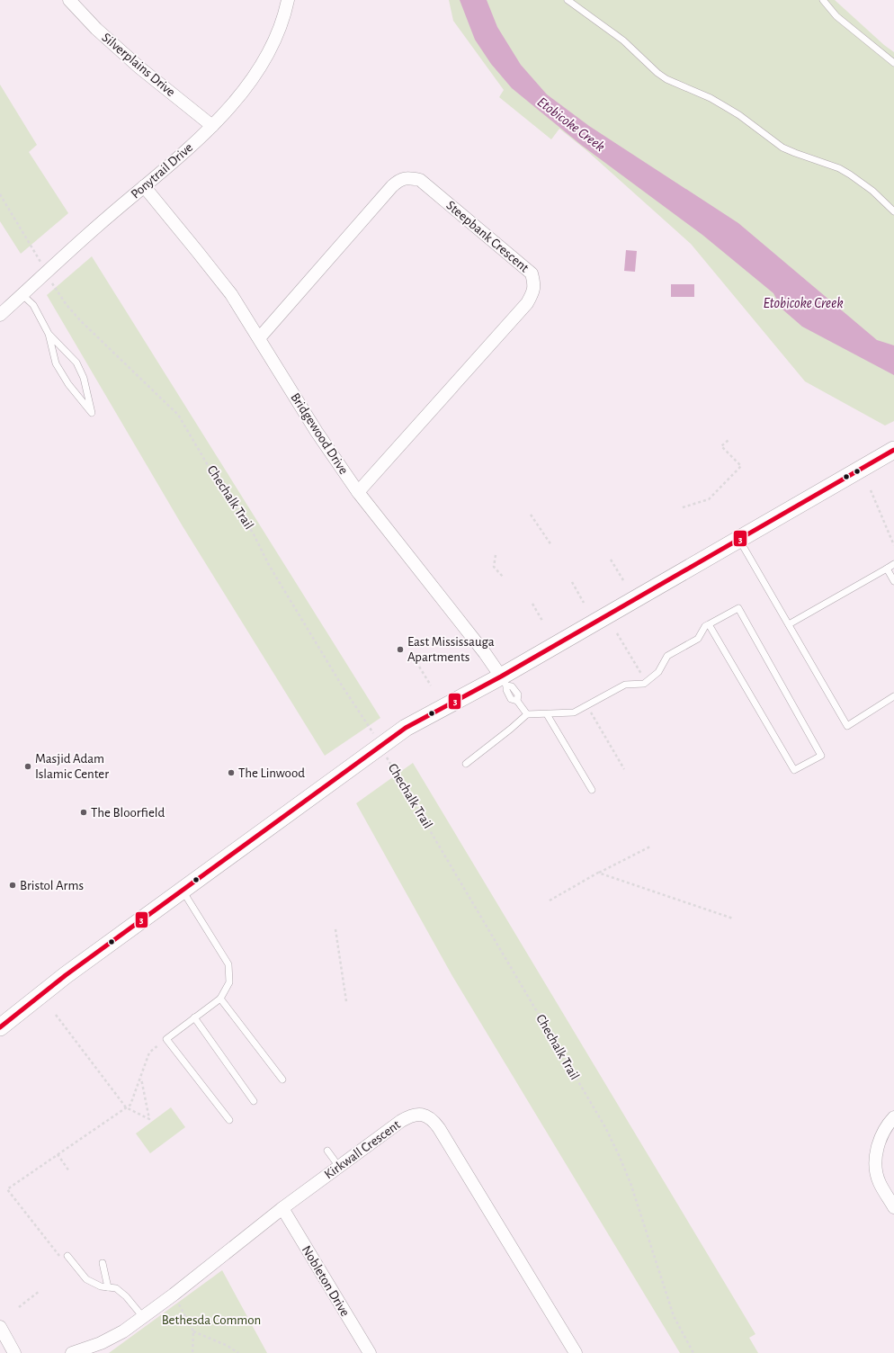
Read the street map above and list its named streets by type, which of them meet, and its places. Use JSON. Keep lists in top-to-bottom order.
{
  "streets": {
    "street": [
      "Silverplains Drive",
      "Ponytrail Drive",
      "Steepbank Crescent",
      "Bridgewood Drive",
      "Kirkwall Crescent",
      "Nobleton Drive"
    ],
    "path": ["Chechalk Trail"]
  },
  "crossings": [
    ["Silverplains Drive", "Ponytrail Drive"],
    ["Ponytrail Drive", "Bridgewood Drive"],
    ["Steepbank Crescent", "Bridgewood Drive"],
    ["Kirkwall Crescent", "Nobleton Drive"]
  ],
  "water": ["Etobicoke Creek"],
  "parks": ["Bethesda Common"],
  "places": [
    "East Mississauga Apartments",
    "Masjid Adam Islamic Center",
    "The Linwood",
    "The Bloorfield",
    "Bristol Arms"
  ],
  "lines": ["transit line 3"]
}
